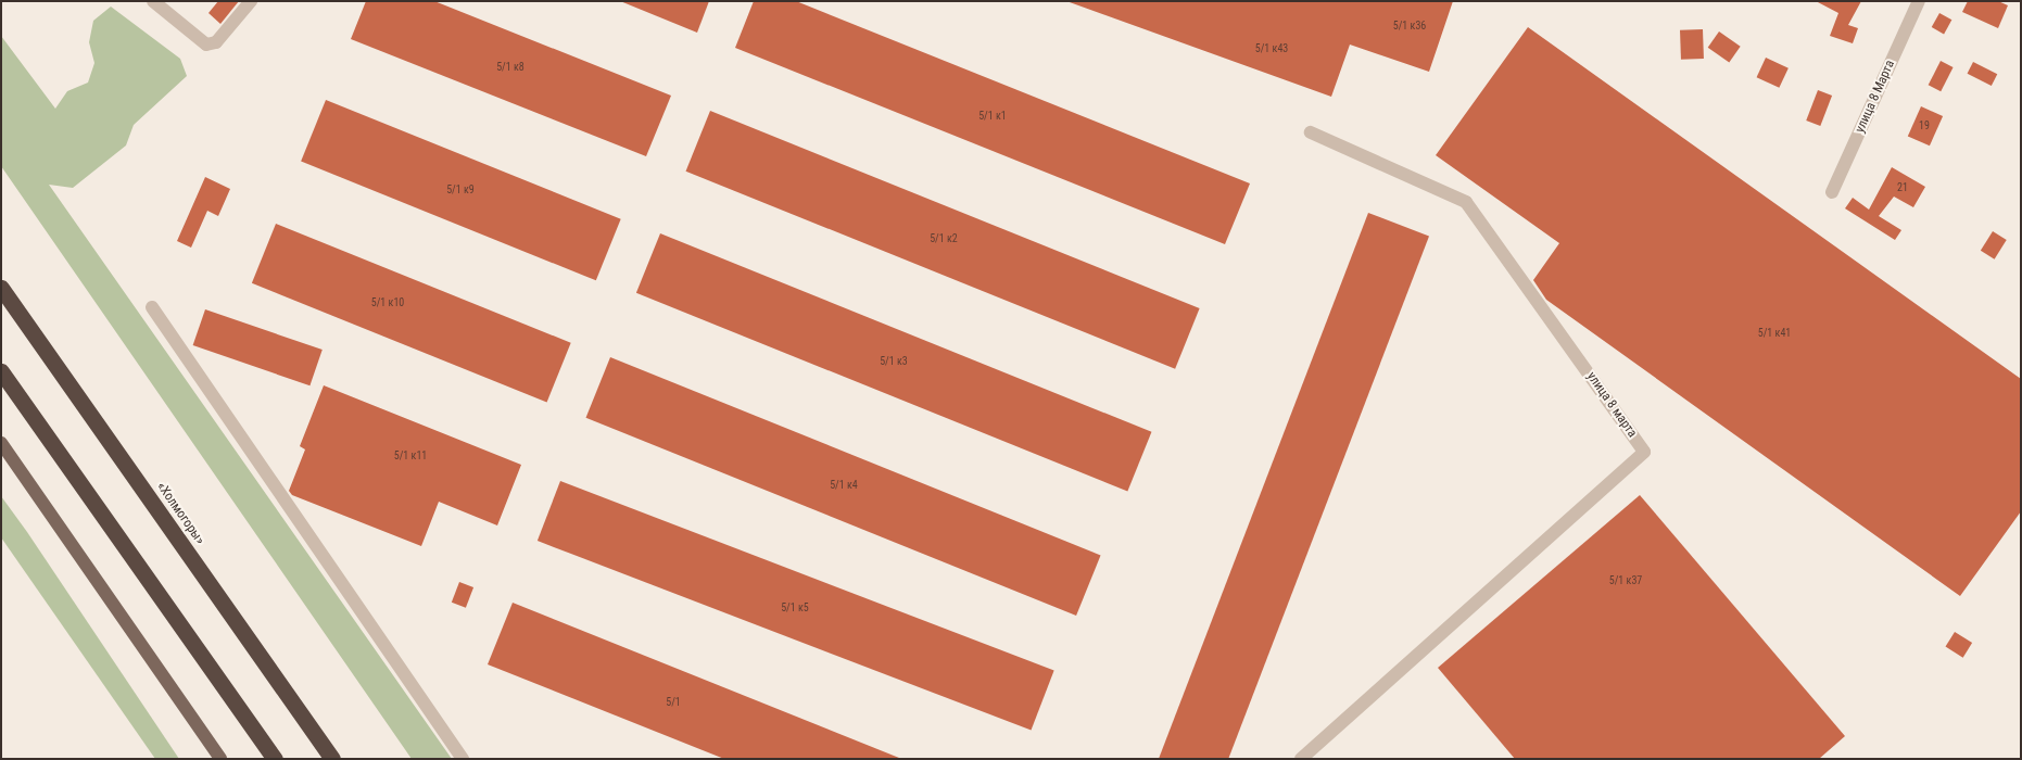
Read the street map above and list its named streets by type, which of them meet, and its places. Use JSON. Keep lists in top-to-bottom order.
{
  "streets": {
    "highway": ["«Холмогоры»"],
    "street": ["улица 8 Марта", "улица 8 марта"]
  },
  "house_numbers": [
    "5/1 к36",
    "5/1 к43",
    "5/1 к8",
    "5/1 к1",
    "19",
    "21",
    "5/1 к9",
    "5/1 к2",
    "5/1 к10",
    "5/1 к41",
    "5/1 к3",
    "5/1 к11",
    "5/1 к4",
    "5/1 к37",
    "5/1 к5",
    "5/1"
  ]
}
